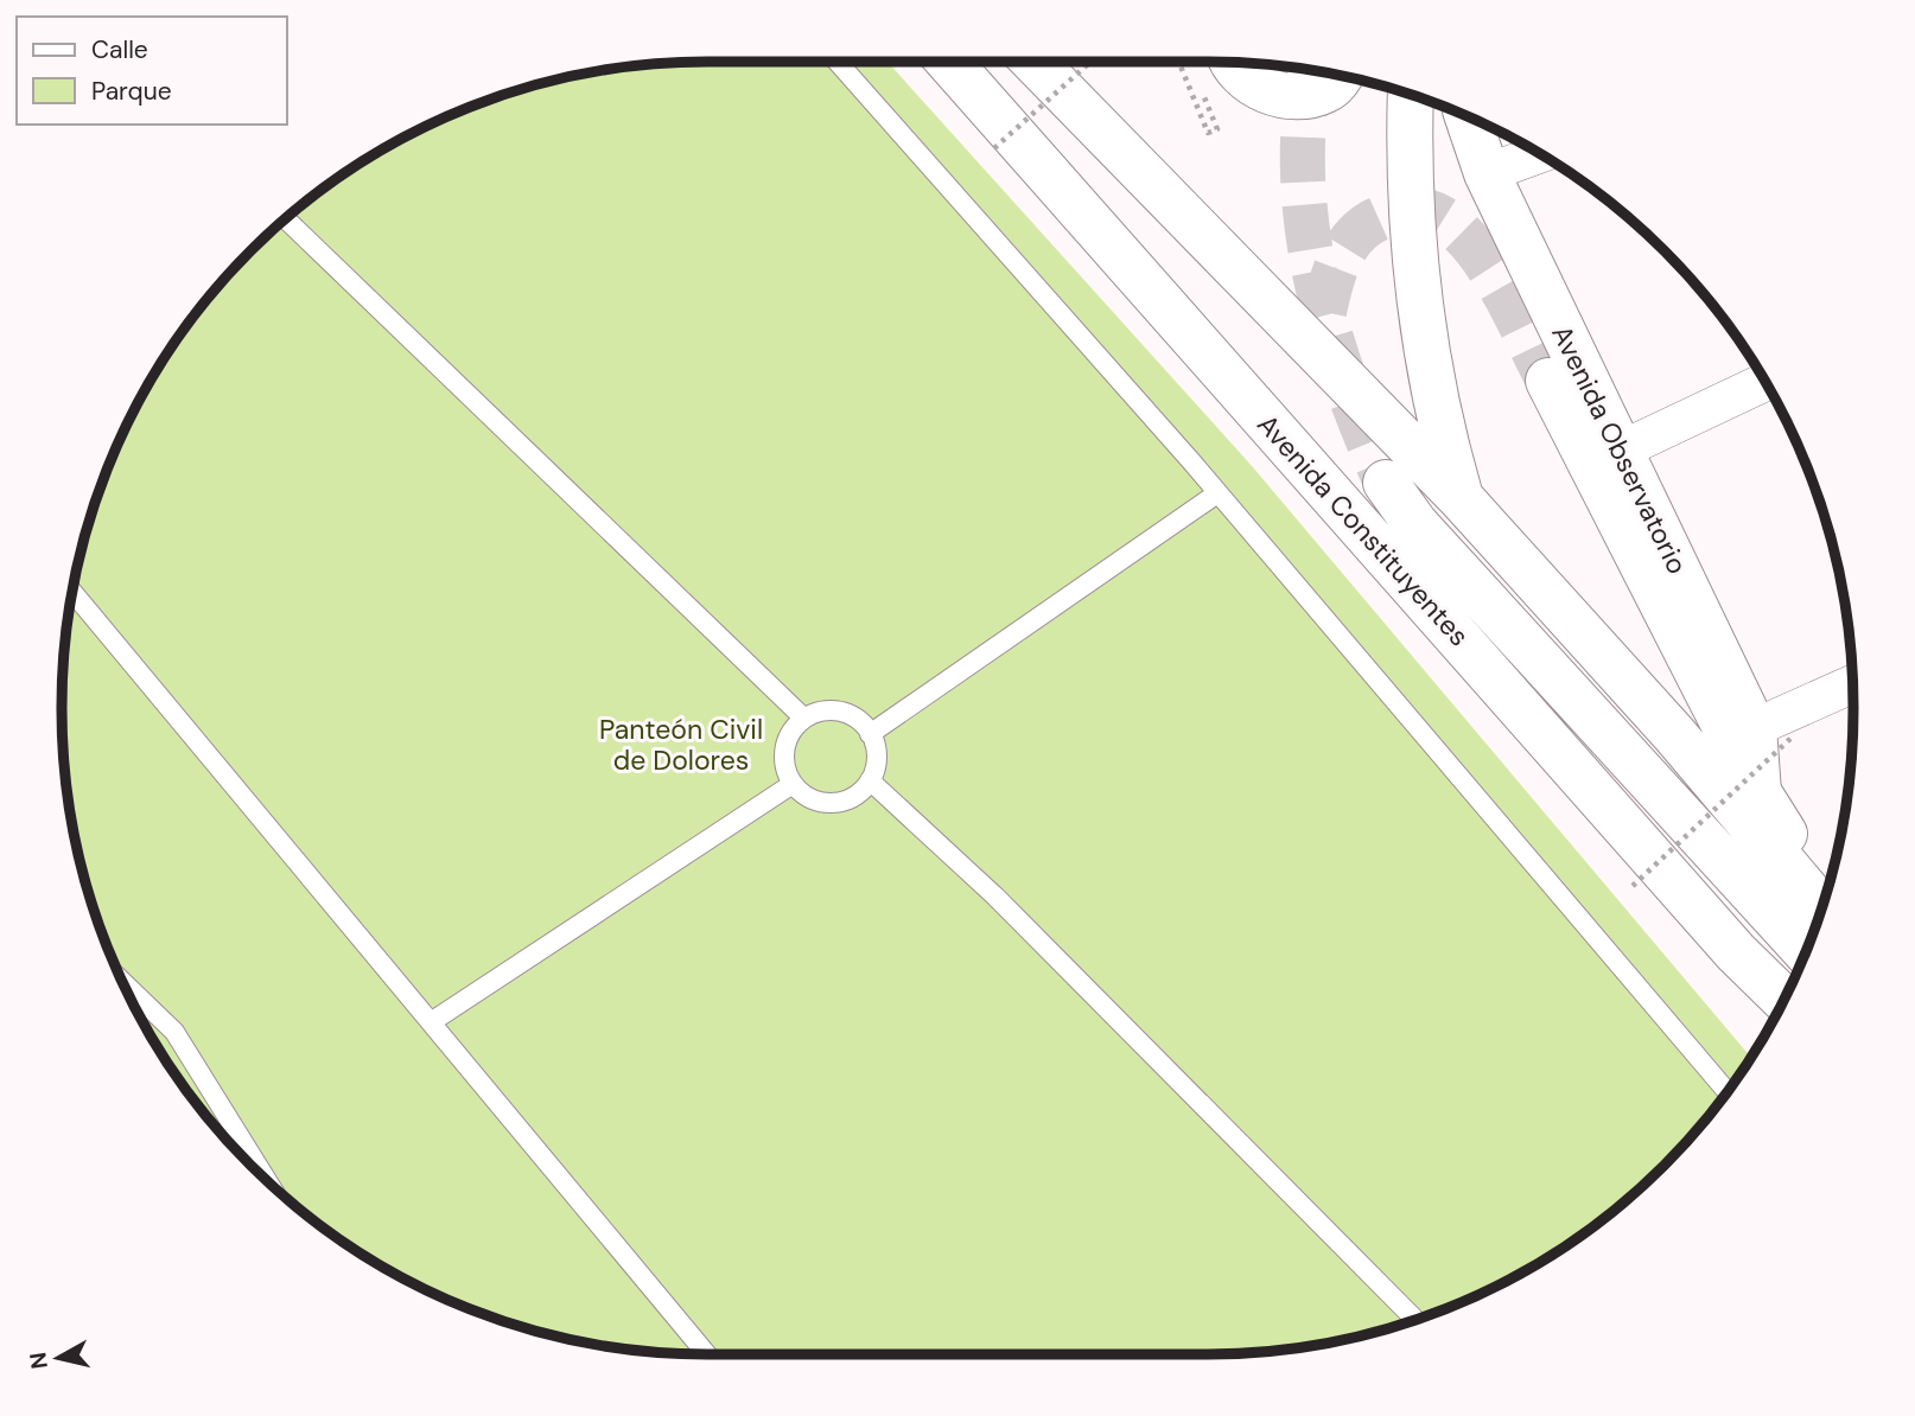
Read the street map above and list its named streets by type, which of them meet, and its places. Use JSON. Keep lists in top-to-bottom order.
{
  "streets": {
    "main road": ["Avenida Observatorio", "Avenida Constituyentes"]
  },
  "parks": ["Panteón Civil de Dolores"],
  "legend": ["Calle", "Parque"],
  "north": "left"
}
